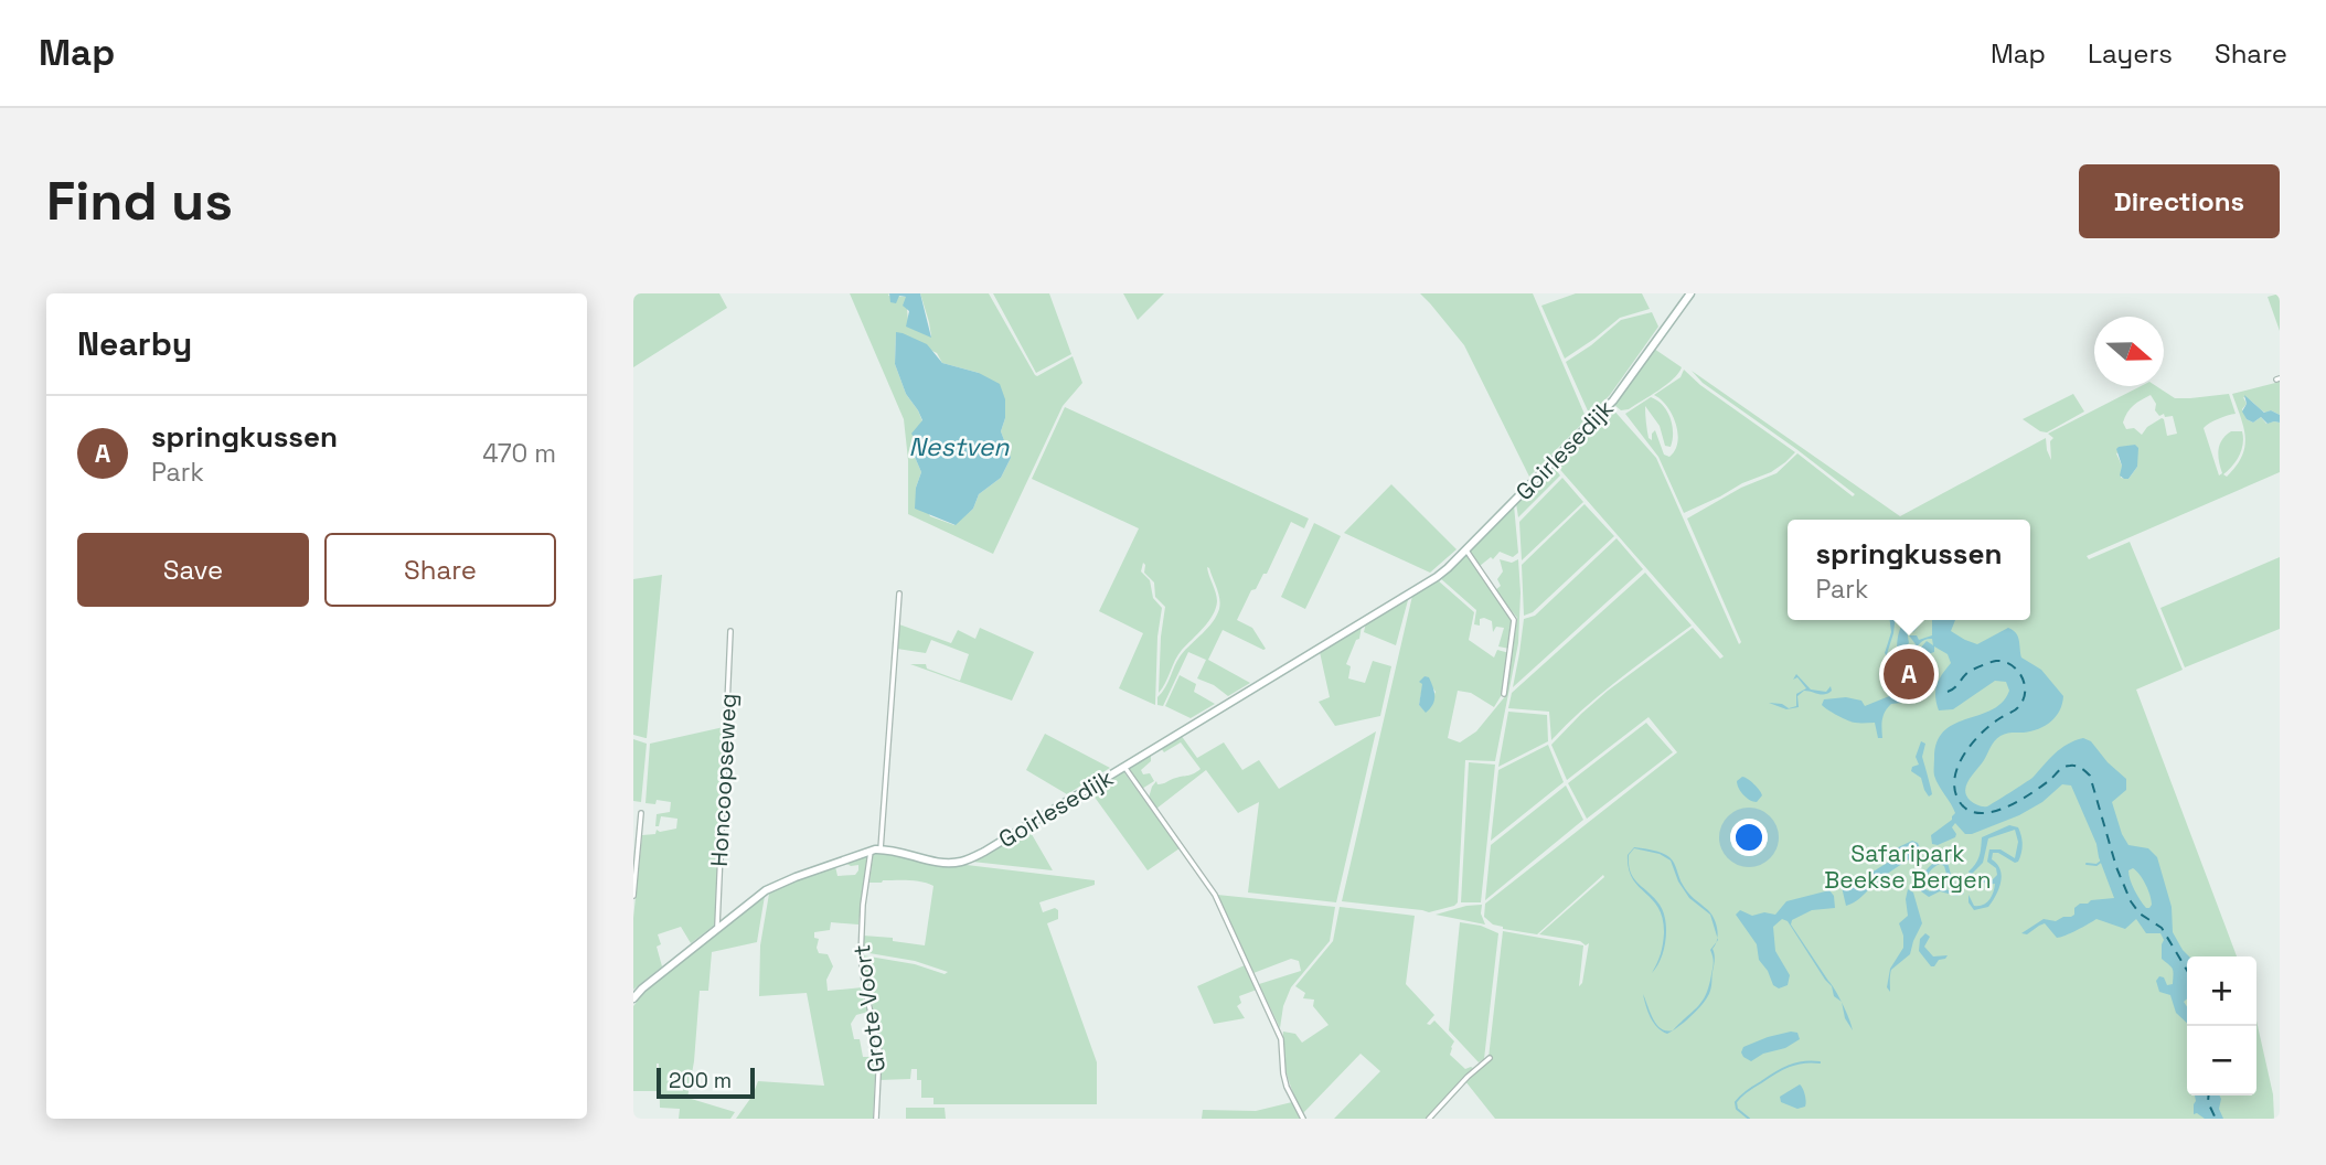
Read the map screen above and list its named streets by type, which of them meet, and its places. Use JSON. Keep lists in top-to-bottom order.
{
  "streets": {
    "street": ["Goirlesedijk", "Honcoopseweg", "Grote Voort"]
  },
  "crossings": [
    ["Goirlesedijk", "Honcoopseweg"],
    ["Goirlesedijk", "Grote Voort"]
  ],
  "water": ["Nestven"],
  "parks": ["Safaripark Beekse Bergen"],
  "scale_bar": "200 m",
  "north": "right",
  "page": {
    "header": "Map",
    "nav": ["Map", "Layers", "Share"],
    "buttons": [
      "Directions",
      ["Save", "Share"]
    ],
    "title": "Find us",
    "heading": "Nearby",
    "list": [
      {
        "mark": "A",
        "name": "springkussen",
        "note": "Park",
        "value": "470 m"
      }
    ],
    "popup": ["springkussen", "Park"],
    "pins": "A",
    "map_buttons": ["+", "−"],
    "scale": "200 m"
  }
}
